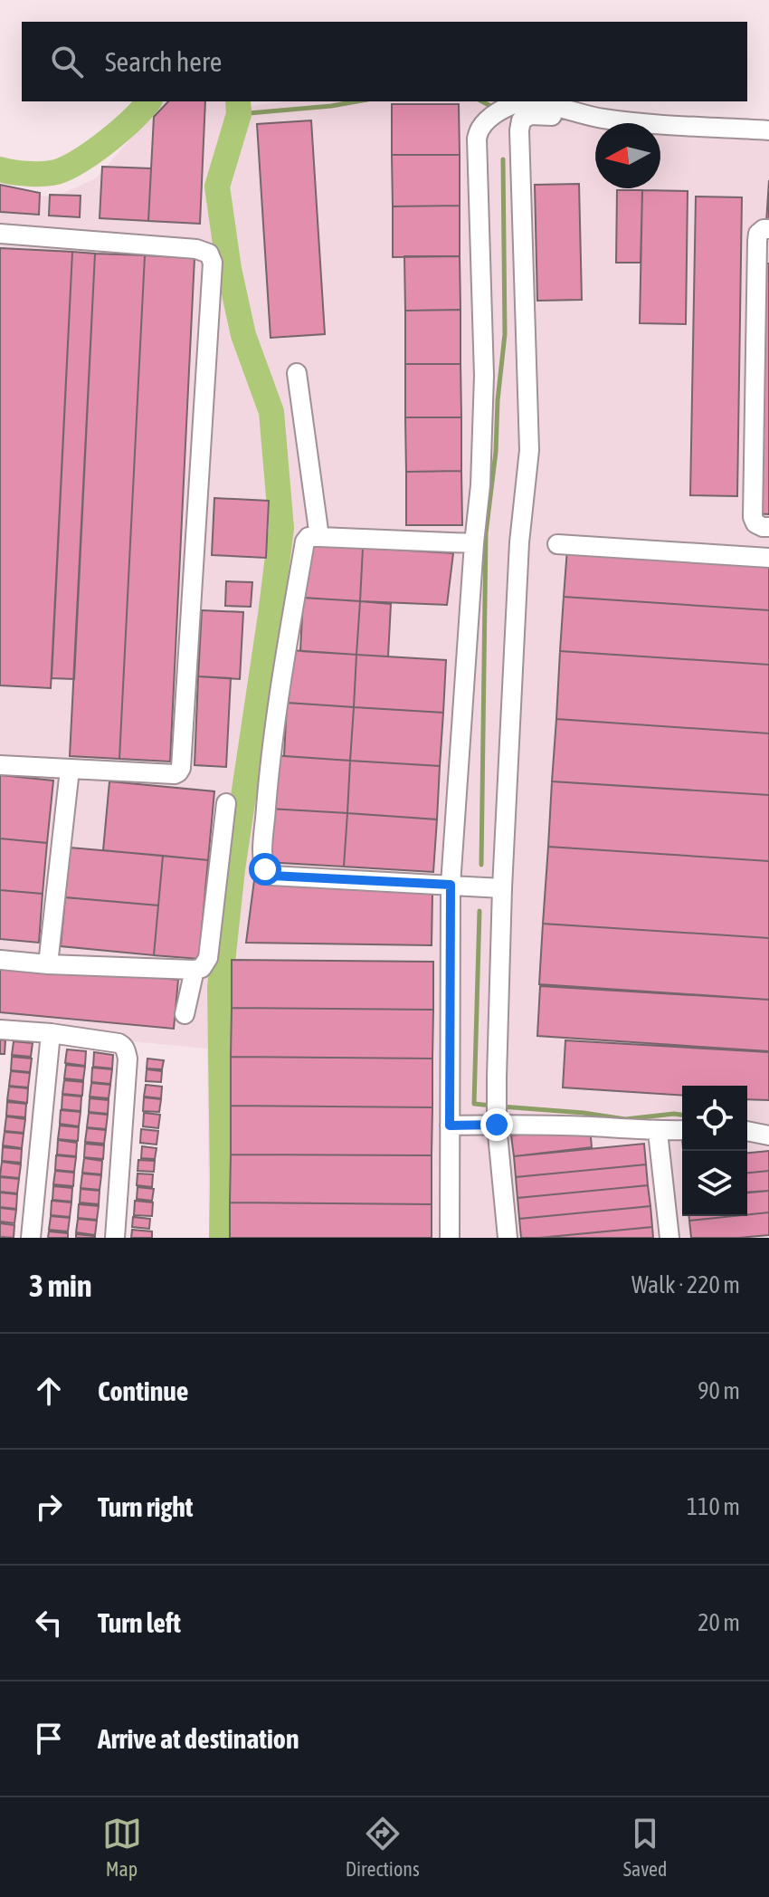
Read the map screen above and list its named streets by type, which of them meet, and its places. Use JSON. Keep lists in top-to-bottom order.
{
  "north": "left",
  "page": {
    "search": "Search here",
    "heading": ["3 min", "Walk · 220 m"],
    "list": [
      ["Continue", "90 m"],
      ["Turn right", "110 m"],
      ["Turn left", "20 m"],
      "Arrive at destination"
    ],
    "nav": ["Map", "Directions", "Saved"]
  }
}
